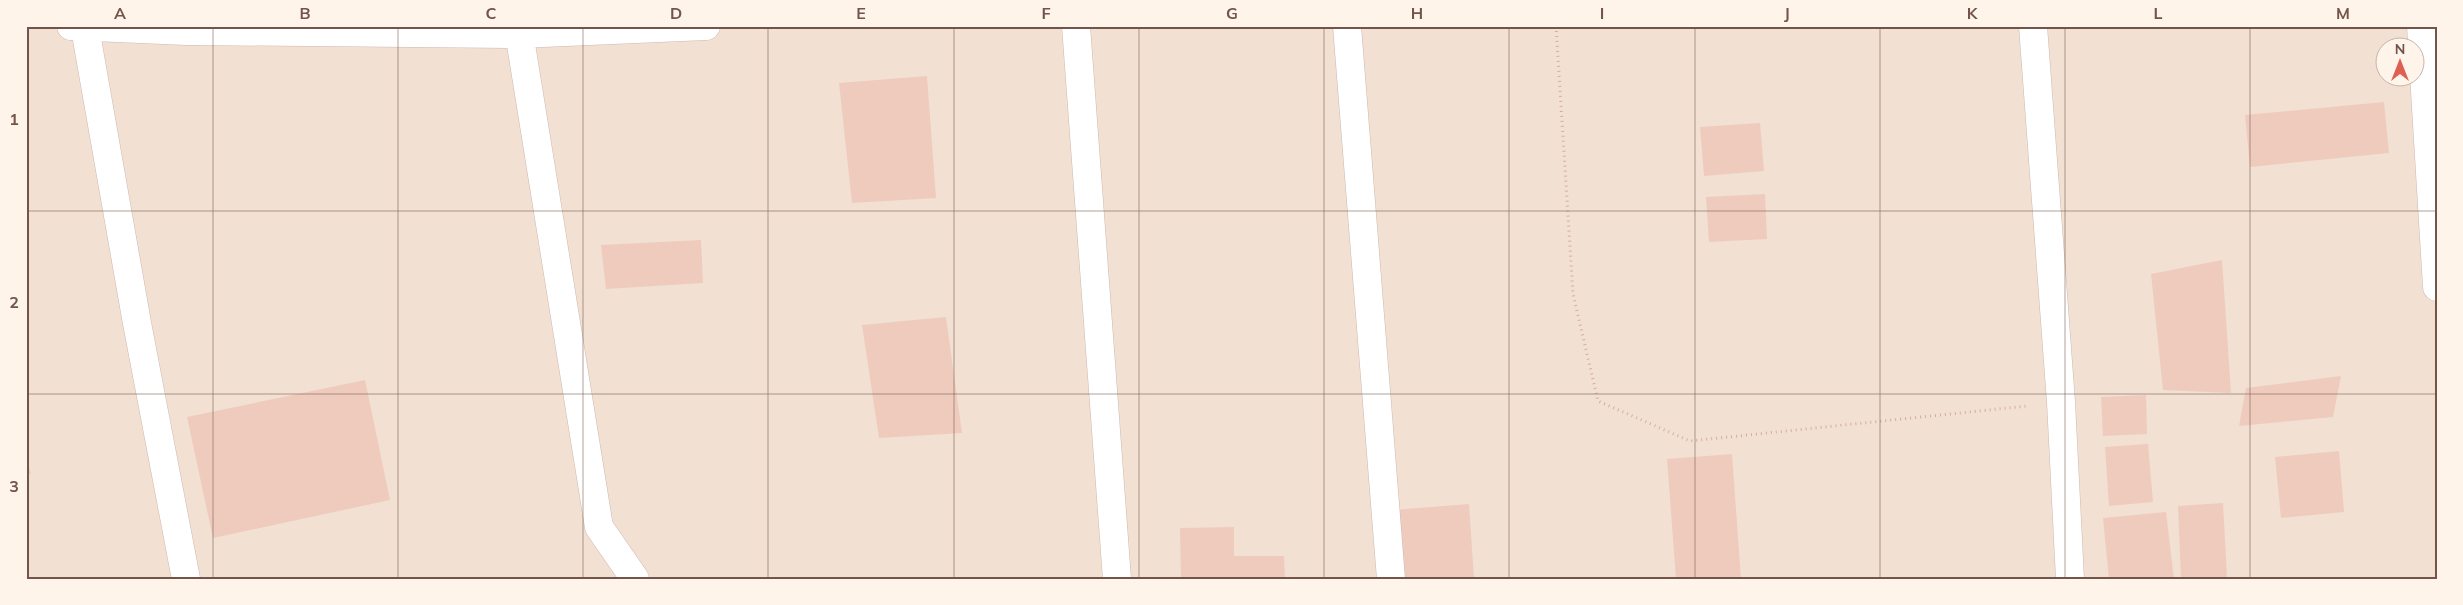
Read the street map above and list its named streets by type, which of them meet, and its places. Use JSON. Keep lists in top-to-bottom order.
{
  "north": "top",
  "grid": {
    "columns": [
      "A",
      "B",
      "C",
      "D",
      "E",
      "F",
      "G",
      "H",
      "I",
      "J",
      "K",
      "L",
      "M"
    ],
    "rows": ["1", "2", "3"]
  }
}
